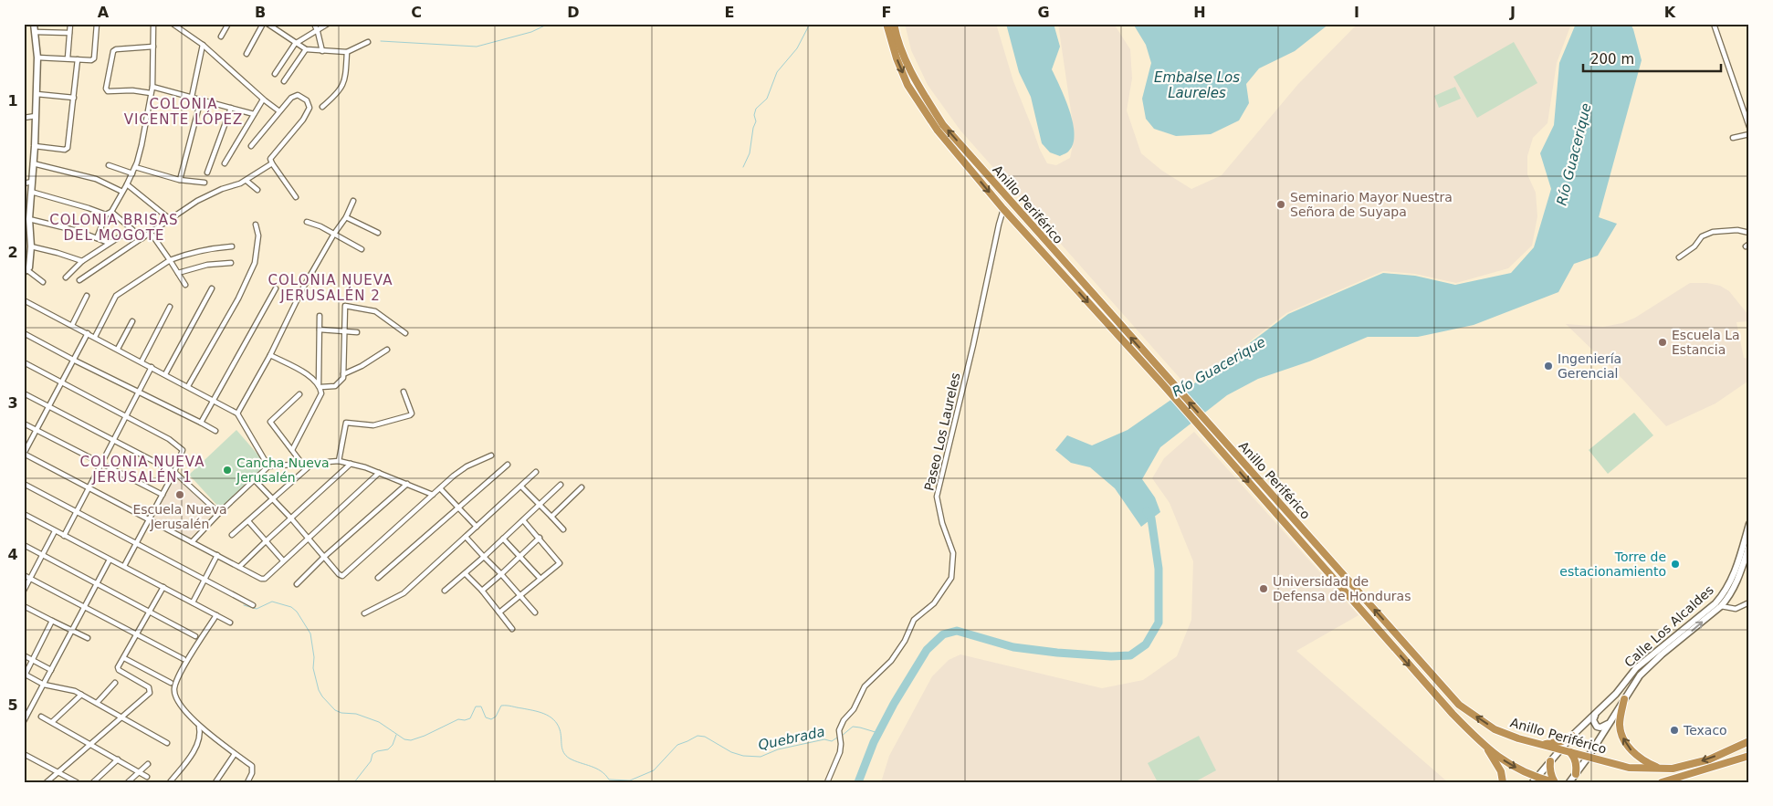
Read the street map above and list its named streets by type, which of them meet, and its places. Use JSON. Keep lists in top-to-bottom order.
{
  "streets": {
    "highway": ["Anillo Periférico"],
    "main road": ["Calle Los Alcaldes"],
    "street": ["Paseo Los Laureles"]
  },
  "crossings": [
    ["Anillo Periférico", "Paseo Los Laureles"],
    ["Anillo Periférico", "Calle Los Alcaldes"]
  ],
  "districts": [
    "COLONIA VICENTE LÓPEZ",
    "COLONIA BRISAS DEL MOGOTE",
    "COLONIA NUEVA JERUSALÉN 2",
    "COLONIA NUEVA JERUSALÉN 1"
  ],
  "water": ["Embalse Los Laureles", "Río Guacerique", "Quebrada"],
  "places": [
    "Seminario Mayor Nuestra Señora de Suyapa",
    "Escuela La Estancia",
    "Ingeniería Gerencial",
    "Cancha Nueva Jerusalén",
    "Escuela Nueva Jerusalén",
    "Torre de estacionamiento",
    "Universidad de Defensa de Honduras",
    "Texaco"
  ],
  "scale_bar": "200 m",
  "grid": {
    "columns": [
      "A",
      "B",
      "C",
      "D",
      "E",
      "F",
      "G",
      "H",
      "I",
      "J",
      "K"
    ],
    "rows": [
      "1",
      "2",
      "3",
      "4",
      "5"
    ]
  }
}
